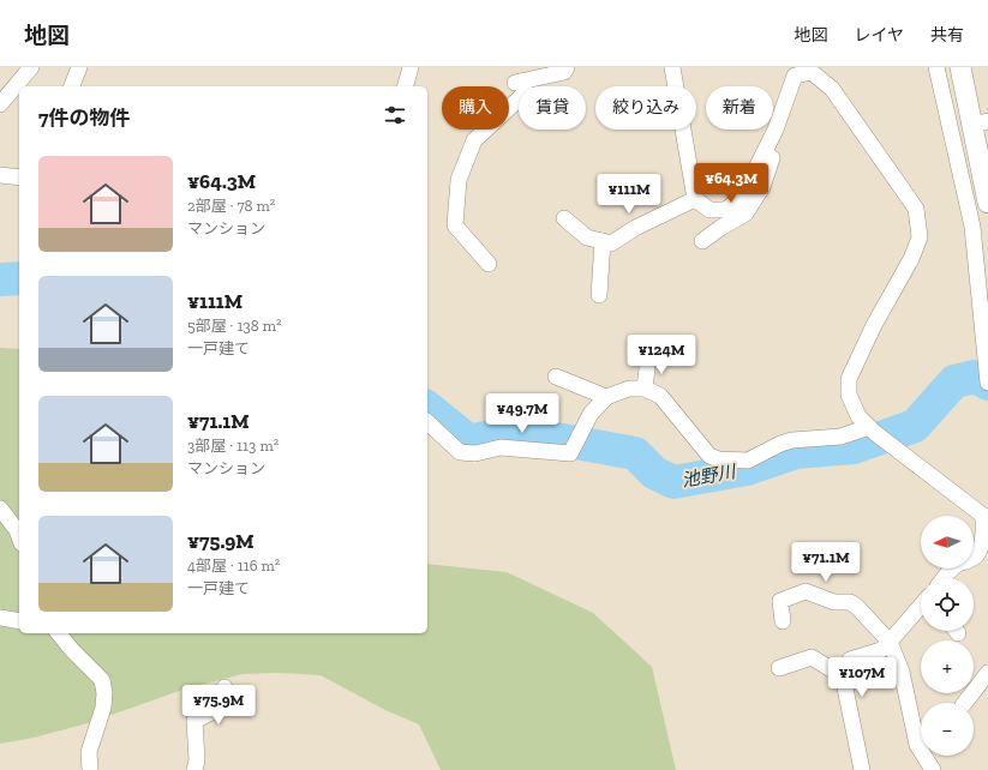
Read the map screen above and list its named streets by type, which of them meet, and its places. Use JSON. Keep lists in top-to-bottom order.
{
  "water": ["池野川"],
  "north": "left",
  "page": {
    "header": "地図",
    "nav": ["地図", "レイヤ", "共有"],
    "chip": [
      "購入",
      "賃貸",
      "絞り込み",
      "新着"
    ],
    "heading": "7件の物件",
    "list": [
      {
        "name": "¥64.3M",
        "note": "2部屋 · 78 m² · マンション"
      },
      {
        "name": "¥111M",
        "note": "5部屋 · 138 m² · 一戸建て"
      },
      {
        "name": "¥71.1M",
        "note": "3部屋 · 113 m² · マンション"
      },
      {
        "name": "¥75.9M",
        "note": "4部屋 · 116 m² · 一戸建て"
      }
    ],
    "price": [
      "¥64.3M",
      "¥111M",
      "¥124M",
      "¥49.7M",
      "¥71.1M",
      "¥107M",
      "¥75.9M"
    ],
    "map_buttons": ["+", "−"]
  }
}
